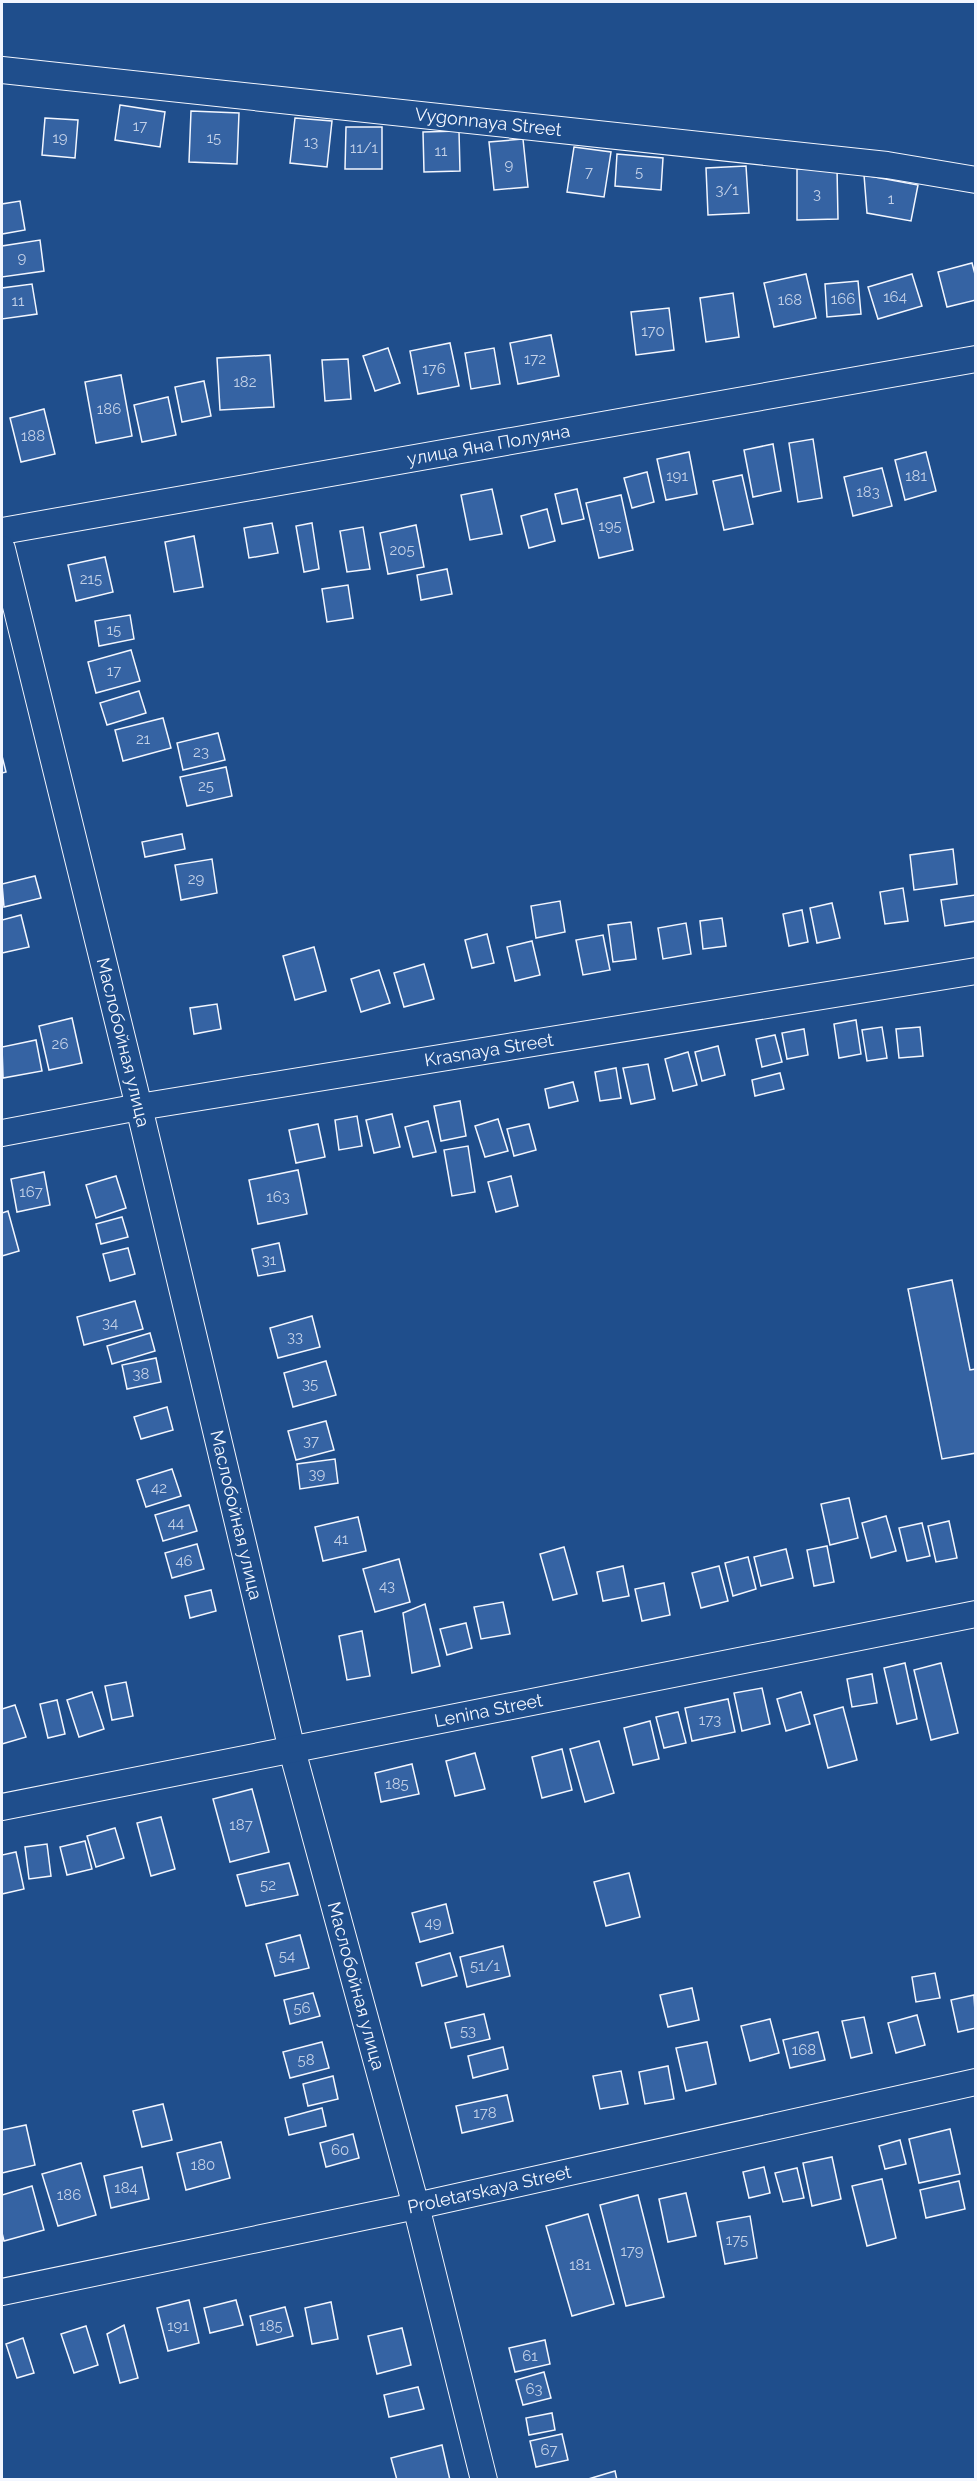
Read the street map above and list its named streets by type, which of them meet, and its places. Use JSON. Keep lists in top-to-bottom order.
{
  "streets": {
    "street": [
      "Vygonnaya Street",
      "улица Яна Полуяна",
      "Маслобойная улица",
      "Krasnaya Street",
      "Lenina Street",
      "Proletarskaya Street"
    ]
  },
  "crossings": [
    ["Маслобойная улица", "Krasnaya Street"],
    ["Маслобойная улица", "Lenina Street"],
    ["Маслобойная улица", "Proletarskaya Street"]
  ],
  "house_numbers": [
    "17",
    "19",
    "15",
    "13",
    "11/1",
    "11",
    "9",
    "7",
    "5",
    "3/1",
    "3",
    "1",
    "9",
    "164",
    "166",
    "168",
    "11",
    "170",
    "172",
    "176",
    "182",
    "186",
    "188",
    "191",
    "181",
    "183",
    "195",
    "205",
    "215",
    "15",
    "17",
    "21",
    "23",
    "25",
    "29",
    "26",
    "167",
    "163",
    "31",
    "34",
    "33",
    "38",
    "35",
    "37",
    "39",
    "42",
    "44",
    "41",
    "46",
    "43",
    "173",
    "185",
    "187",
    "52",
    "49",
    "54",
    "51/1",
    "56",
    "53",
    "168",
    "58",
    "178",
    "60",
    "180",
    "184",
    "186",
    "175",
    "179",
    "181",
    "191",
    "185",
    "61",
    "63",
    "67"
  ]
}
